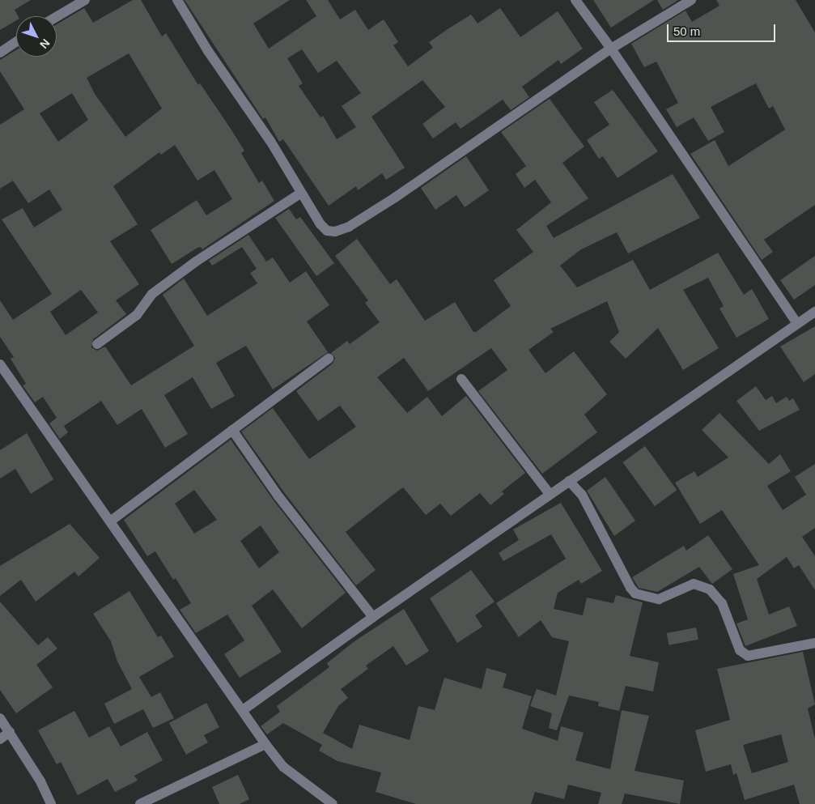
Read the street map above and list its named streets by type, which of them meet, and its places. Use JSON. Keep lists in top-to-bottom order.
{
  "scale_bar": "50 m",
  "north": "bottom right"
}
